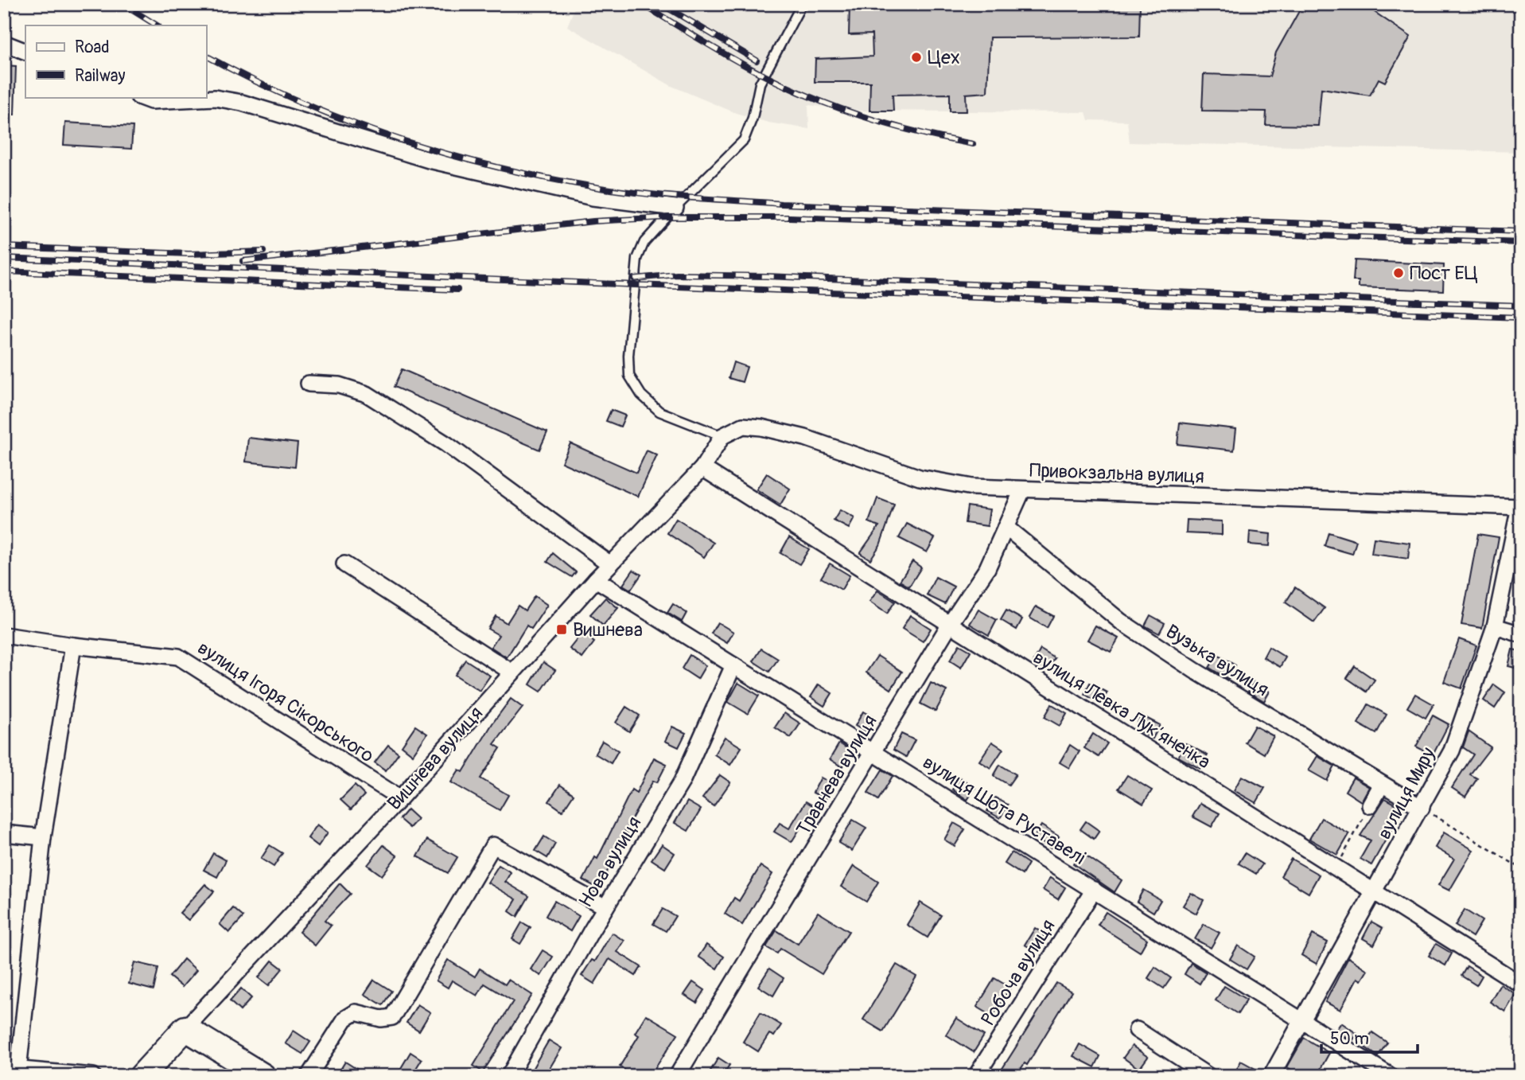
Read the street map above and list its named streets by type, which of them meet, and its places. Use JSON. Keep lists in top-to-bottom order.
{
  "streets": {
    "main road": ["Вишнева вулиця"],
    "street": [
      "Привокзальна вулиця",
      "Вузька вулиця",
      "вулиця Ігоря Сікорського",
      "вулиця Левка Лукʼяненка",
      "Травнева вулиця",
      "вулиця Миру",
      "вулиця Шота Руставелі",
      "Нова вулиця",
      "Робоча вулиця"
    ]
  },
  "crossings": [
    ["Привокзальна вулиця", "Вишнева вулиця"],
    ["Привокзальна вулиця", "Травнева вулиця"],
    ["Привокзальна вулиця", "вулиця Миру"],
    ["Вузька вулиця", "Травнева вулиця"],
    ["Вузька вулиця", "вулиця Миру"],
    ["вулиця Ігоря Сікорського", "Вишнева вулиця"],
    ["вулиця Левка Лукʼяненка", "Вишнева вулиця"],
    ["вулиця Левка Лукʼяненка", "Травнева вулиця"],
    ["вулиця Левка Лукʼяненка", "вулиця Миру"],
    ["Вишнева вулиця", "вулиця Шота Руставелі"],
    ["Травнева вулиця", "вулиця Шота Руставелі"],
    ["вулиця Миру", "вулиця Шота Руставелі"],
    ["вулиця Шота Руставелі", "Нова вулиця"],
    ["вулиця Шота Руставелі", "Робоча вулиця"]
  ],
  "places": {
    "other": ["Цех", "Пост ЕЦ"],
    "transit": ["Вишнева"]
  },
  "legend": ["Road", "Railway"],
  "scale_bar": "50 m"
}
